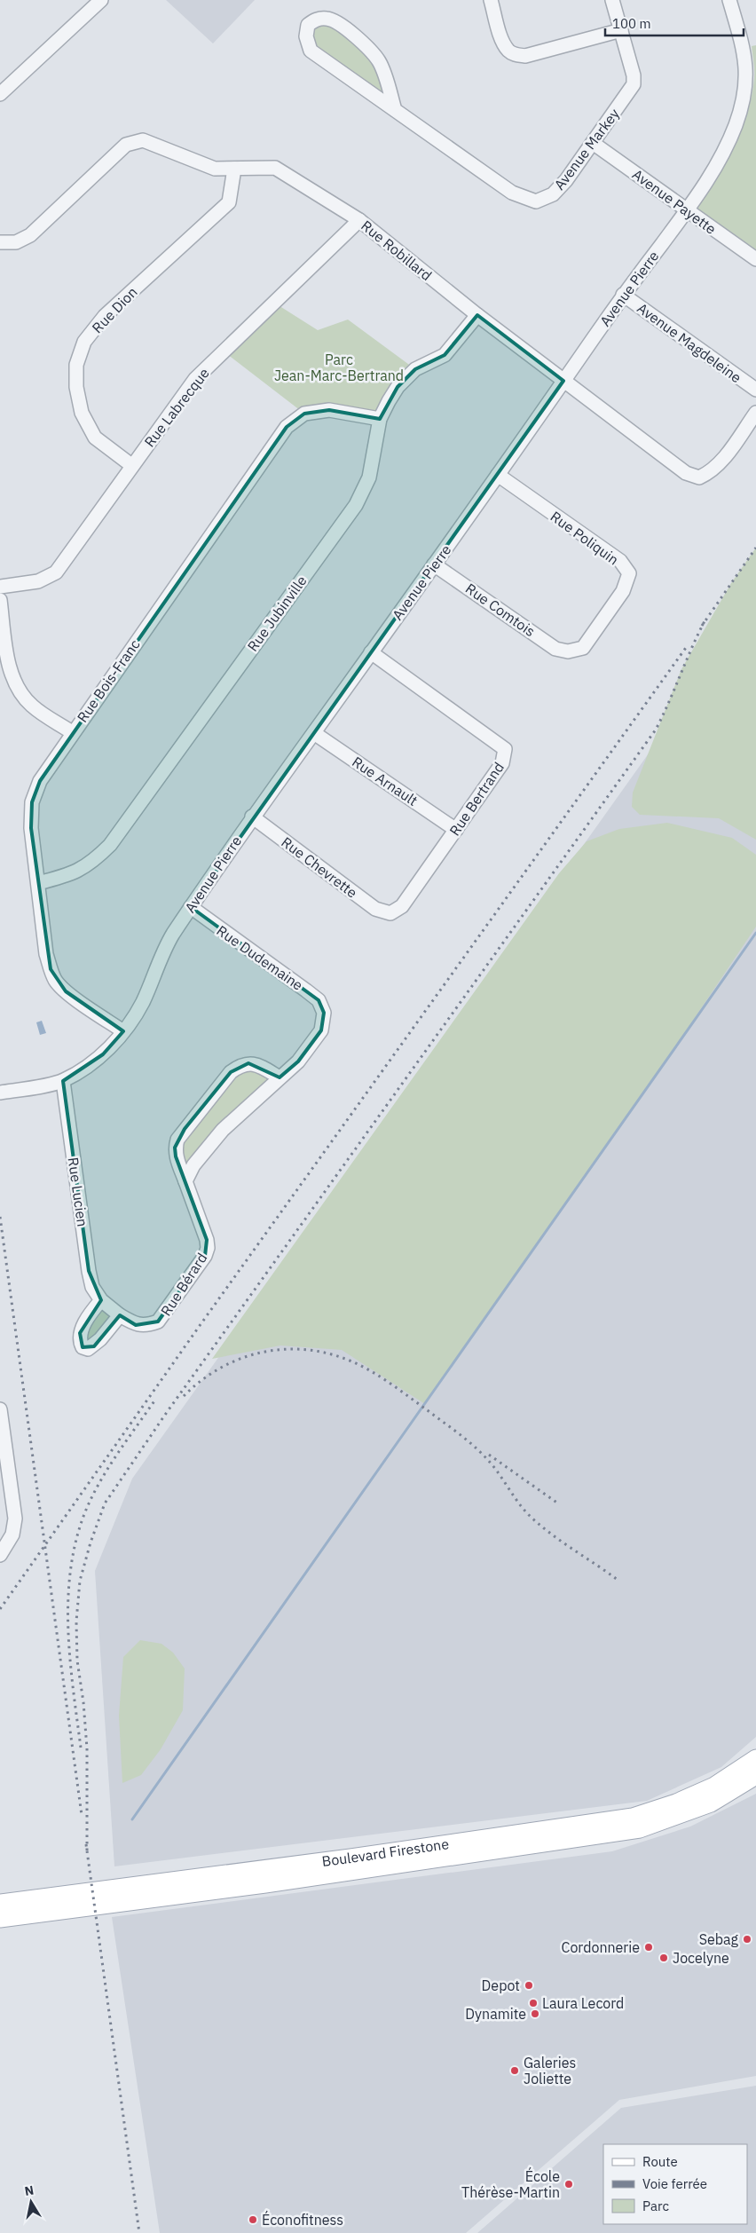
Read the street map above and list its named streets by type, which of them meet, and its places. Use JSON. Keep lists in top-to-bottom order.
{
  "streets": {
    "main road": ["Boulevard Firestone"],
    "street": [
      "Avenue Markey",
      "Avenue Payette",
      "Rue Robillard",
      "Avenue Pierre",
      "Rue Dion",
      "Avenue Magdeleine",
      "Rue Labrecque",
      "Rue Poliquin",
      "Rue Comtois",
      "Rue Jubinville",
      "Rue Bois-Franc",
      "Rue Arnault",
      "Rue Bertrand",
      "Rue Chevrette",
      "Rue Dudemaine",
      "Rue Lucien",
      "Rue Bérard"
    ]
  },
  "crossings": [
    ["Avenue Markey", "Avenue Payette"],
    ["Avenue Payette", "Avenue Pierre"],
    ["Rue Robillard", "Avenue Pierre"],
    ["Rue Robillard", "Rue Dion"],
    ["Rue Robillard", "Rue Labrecque"],
    ["Rue Robillard", "Rue Jubinville"],
    ["Avenue Pierre", "Avenue Magdeleine"],
    ["Avenue Pierre", "Rue Poliquin"],
    ["Avenue Pierre", "Rue Comtois"],
    ["Avenue Pierre", "Rue Bois-Franc"],
    ["Avenue Pierre", "Rue Arnault"],
    ["Avenue Pierre", "Rue Bertrand"],
    ["Avenue Pierre", "Rue Chevrette"],
    ["Avenue Pierre", "Rue Dudemaine"],
    ["Avenue Pierre", "Rue Lucien"],
    ["Rue Dion", "Rue Labrecque"],
    ["Rue Poliquin", "Rue Comtois"],
    ["Rue Jubinville", "Rue Bois-Franc"],
    ["Rue Arnault", "Rue Bertrand"],
    ["Rue Bertrand", "Rue Chevrette"],
    ["Rue Dudemaine", "Rue Bérard"],
    ["Rue Lucien", "Rue Bérard"]
  ],
  "parks": ["Parc Jean-Marc-Bertrand"],
  "places": [
    "Sebag",
    "Cordonnerie",
    "Jocelyne",
    "Depot",
    "Laura Lecord",
    "Dynamite",
    "Galeries Joliette",
    "École Thérèse-Martin",
    "Éconofitness"
  ],
  "legend": ["Route", "Voie ferrée", "Parc"],
  "scale_bar": "100 m",
  "north": "top"
}
